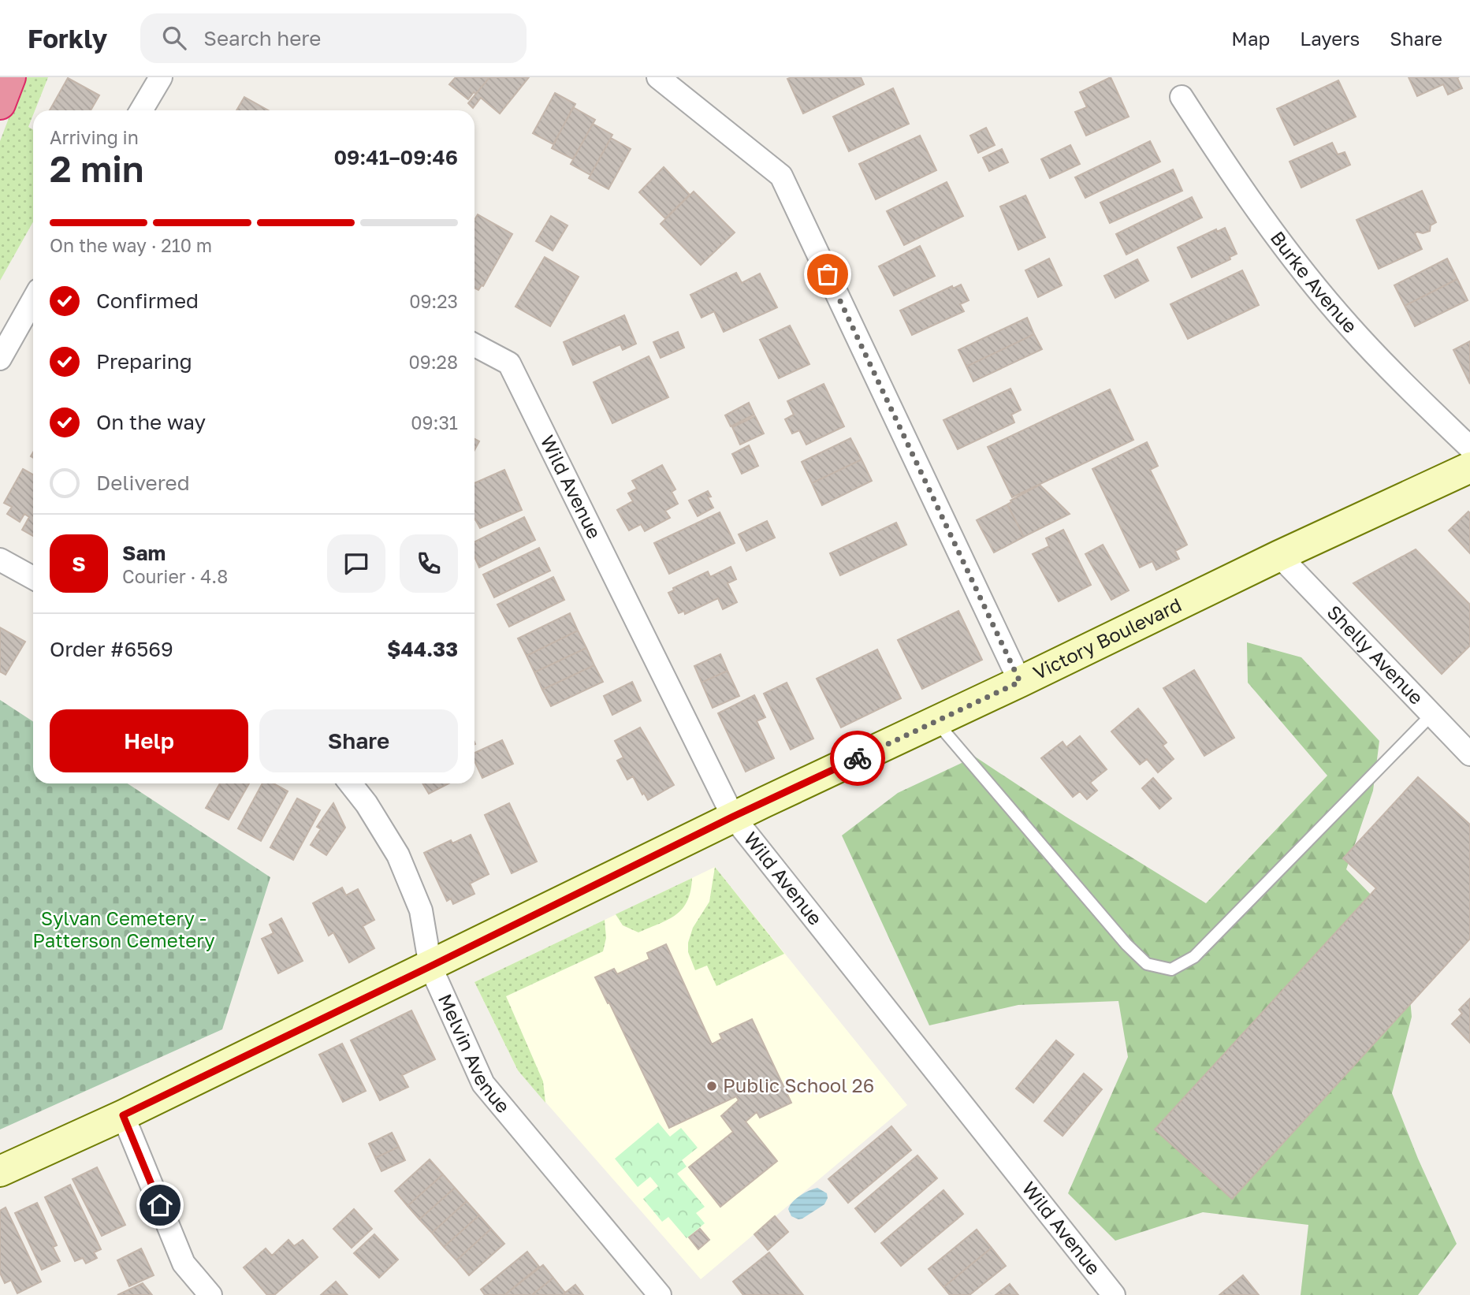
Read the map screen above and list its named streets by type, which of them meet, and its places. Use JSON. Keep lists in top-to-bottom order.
{
  "streets": {
    "main road": ["Victory Boulevard"],
    "street": [
      "Burke Avenue",
      "Wild Avenue",
      "Shelly Avenue",
      "Melvin Avenue"
    ]
  },
  "crossings": [
    ["Wild Avenue", "Victory Boulevard"],
    ["Victory Boulevard", "Shelly Avenue"],
    ["Victory Boulevard", "Melvin Avenue"]
  ],
  "parks": ["Sylvan Cemetery - Patterson Cemetery"],
  "places": ["Public School 26"],
  "page": {
    "header": "Forkly",
    "search": "Search here",
    "nav": ["Map", "Layers", "Share"],
    "heading": ["2 min", "Arriving in", "09:41–09:46"],
    "panel": [
      "Sam",
      "Courier · 4.8",
      "Order #6569",
      "$44.33"
    ],
    "bar": "On the way · 210 m",
    "list": [
      ["Confirmed", "09:23"],
      ["Preparing", "09:28"],
      ["On the way", "09:31"],
      "Delivered"
    ],
    "round": "S",
    "buttons": ["Help", "Share"]
  }
}
